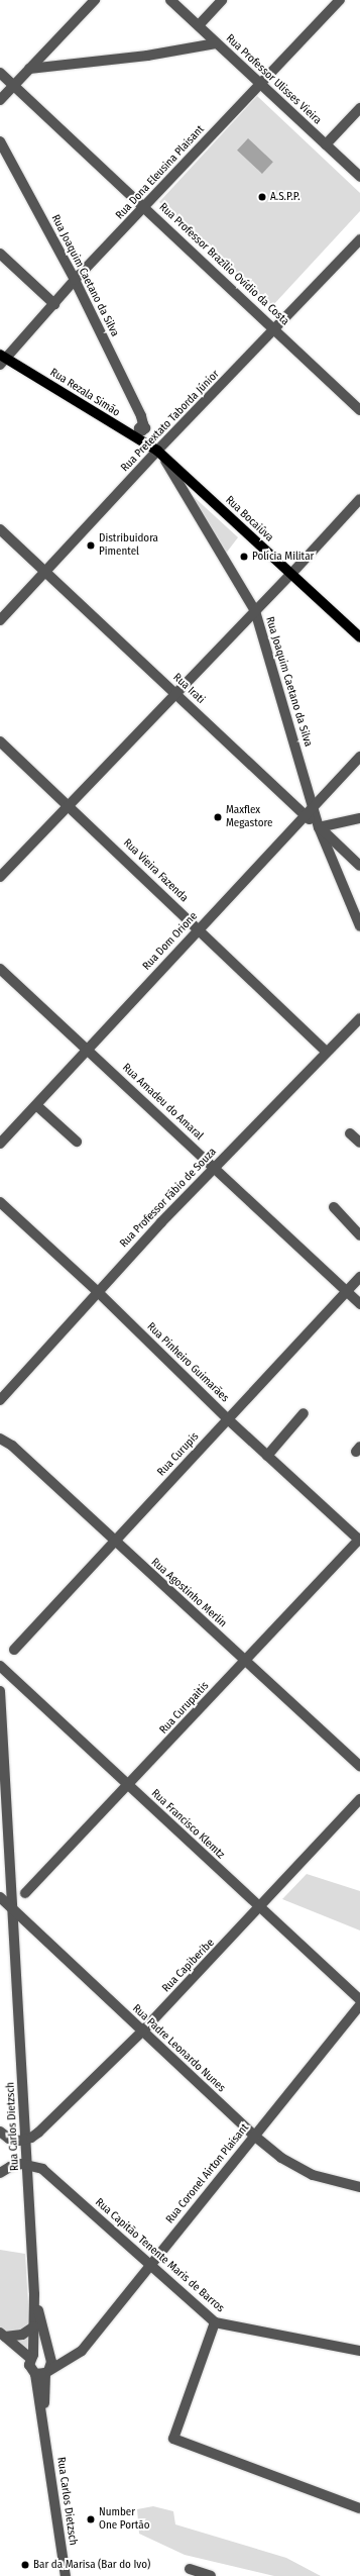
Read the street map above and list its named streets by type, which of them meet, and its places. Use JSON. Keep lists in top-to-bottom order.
{
  "streets": {
    "main road": ["Rua Rezala Simão", "Rua Bocaiúva"],
    "street": [
      "Rua Professor Ulisses Vieira",
      "Rua Dona Eleusina Plaisant",
      "Rua Professor Brazílio Ovídio da Costa",
      "Rua Joaquim Caetano da Silva",
      "Rua Pretextato Taborda Júnior",
      "Rua Irati",
      "Rua Vieira Fazenda",
      "Rua Dom Orione",
      "Rua Amadeu do Amaral",
      "Rua Professor Fábio de Souza",
      "Rua Pinheiro Guimarães",
      "Rua Curupis",
      "Rua Agostinho Merlin",
      "Rua Curupaitis",
      "Rua Francisco Klemtz",
      "Rua Capiberibe",
      "Rua Padre Leonardo Nunes",
      "Rua Carlos Dietzsch",
      "Rua Coronel Airton Plaisant",
      "Rua Capitão Tenente Maris de Barros"
    ]
  },
  "crossings": [
    ["Rua Professor Ulisses Vieira", "Rua Dona Eleusina Plaisant"],
    ["Rua Dona Eleusina Plaisant", "Rua Professor Brazílio Ovídio da Costa"],
    ["Rua Dona Eleusina Plaisant", "Rua Joaquim Caetano da Silva"],
    ["Rua Dona Eleusina Plaisant", "Rua Rezala Simão"],
    ["Rua Professor Brazílio Ovídio da Costa", "Rua Pretextato Taborda Júnior"],
    ["Rua Joaquim Caetano da Silva", "Rua Rezala Simão"],
    ["Rua Joaquim Caetano da Silva", "Rua Pretextato Taborda Júnior"],
    ["Rua Joaquim Caetano da Silva", "Rua Bocaiúva"],
    ["Rua Joaquim Caetano da Silva", "Rua Irati"],
    ["Rua Joaquim Caetano da Silva", "Rua Dom Orione"],
    ["Rua Rezala Simão", "Rua Pretextato Taborda Júnior"],
    ["Rua Rezala Simão", "Rua Bocaiúva"],
    ["Rua Pretextato Taborda Júnior", "Rua Bocaiúva"],
    ["Rua Pretextato Taborda Júnior", "Rua Irati"],
    ["Rua Irati", "Rua Dom Orione"],
    ["Rua Vieira Fazenda", "Rua Dom Orione"],
    ["Rua Vieira Fazenda", "Rua Professor Fábio de Souza"],
    ["Rua Dom Orione", "Rua Amadeu do Amaral"],
    ["Rua Amadeu do Amaral", "Rua Professor Fábio de Souza"],
    ["Rua Amadeu do Amaral", "Rua Curupis"],
    ["Rua Professor Fábio de Souza", "Rua Pinheiro Guimarães"],
    ["Rua Pinheiro Guimarães", "Rua Curupis"],
    ["Rua Pinheiro Guimarães", "Rua Curupaitis"],
    ["Rua Curupis", "Rua Agostinho Merlin"],
    ["Rua Agostinho Merlin", "Rua Curupaitis"],
    ["Rua Curupaitis", "Rua Francisco Klemtz"],
    ["Rua Francisco Klemtz", "Rua Capiberibe"],
    ["Rua Capiberibe", "Rua Padre Leonardo Nunes"],
    ["Rua Capiberibe", "Rua Carlos Dietzsch"],
    ["Rua Padre Leonardo Nunes", "Rua Carlos Dietzsch"],
    ["Rua Padre Leonardo Nunes", "Rua Coronel Airton Plaisant"],
    ["Rua Carlos Dietzsch", "Rua Coronel Airton Plaisant"],
    ["Rua Carlos Dietzsch", "Rua Capitão Tenente Maris de Barros"],
    ["Rua Coronel Airton Plaisant", "Rua Capitão Tenente Maris de Barros"]
  ],
  "places": [
    "A.S.P.P.",
    "Distribuidora Pimentel",
    "Polícia Militar",
    "Maxflex Megastore",
    "Number One Portão",
    "Bar da Marisa (Bar do Ivo)"
  ]
}
